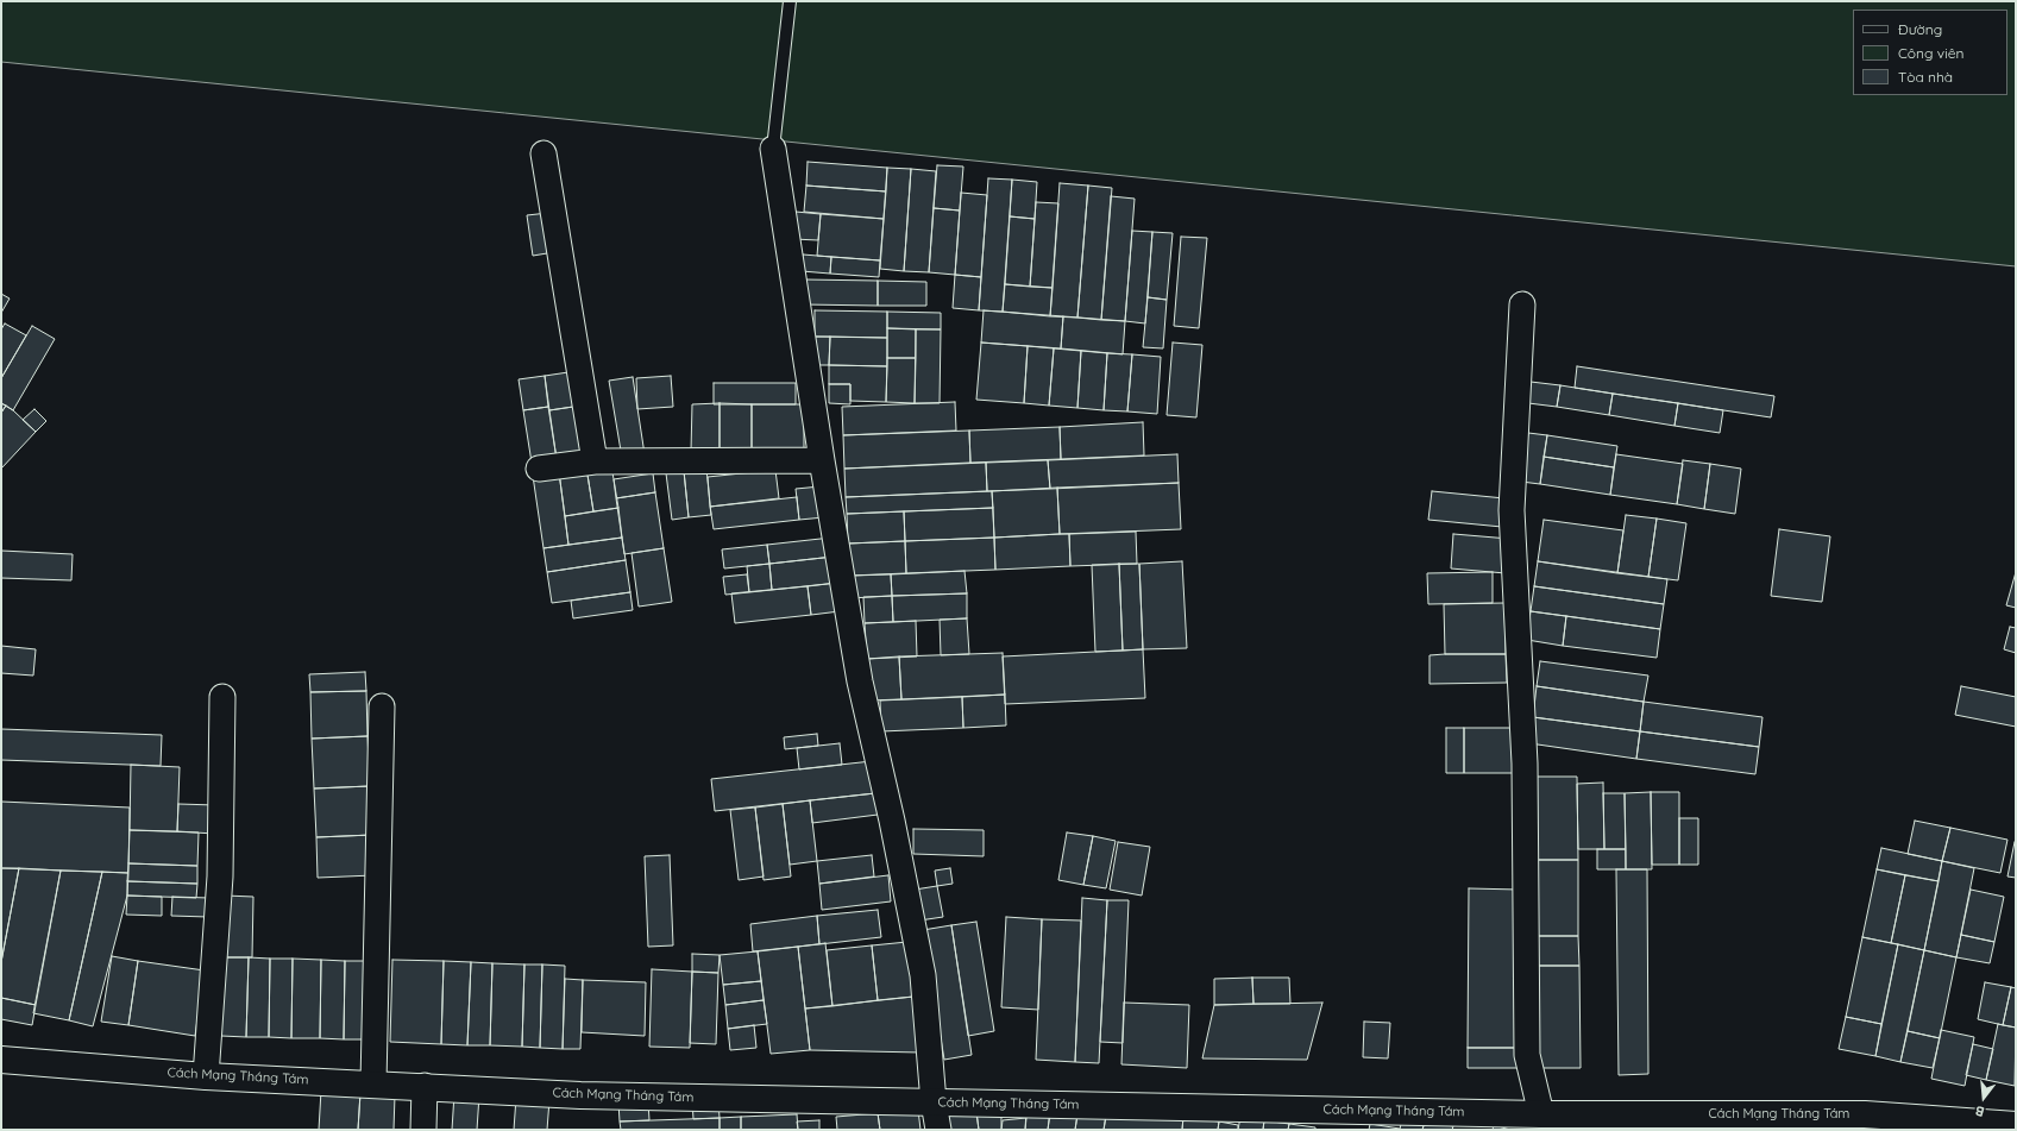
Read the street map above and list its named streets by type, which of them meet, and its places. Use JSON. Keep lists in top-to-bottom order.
{
  "streets": {
    "street": ["Cách Mạng Tháng Tám"]
  },
  "legend": ["Đường", "Công viên", "Tòa nhà"],
  "north": "bottom"
}
